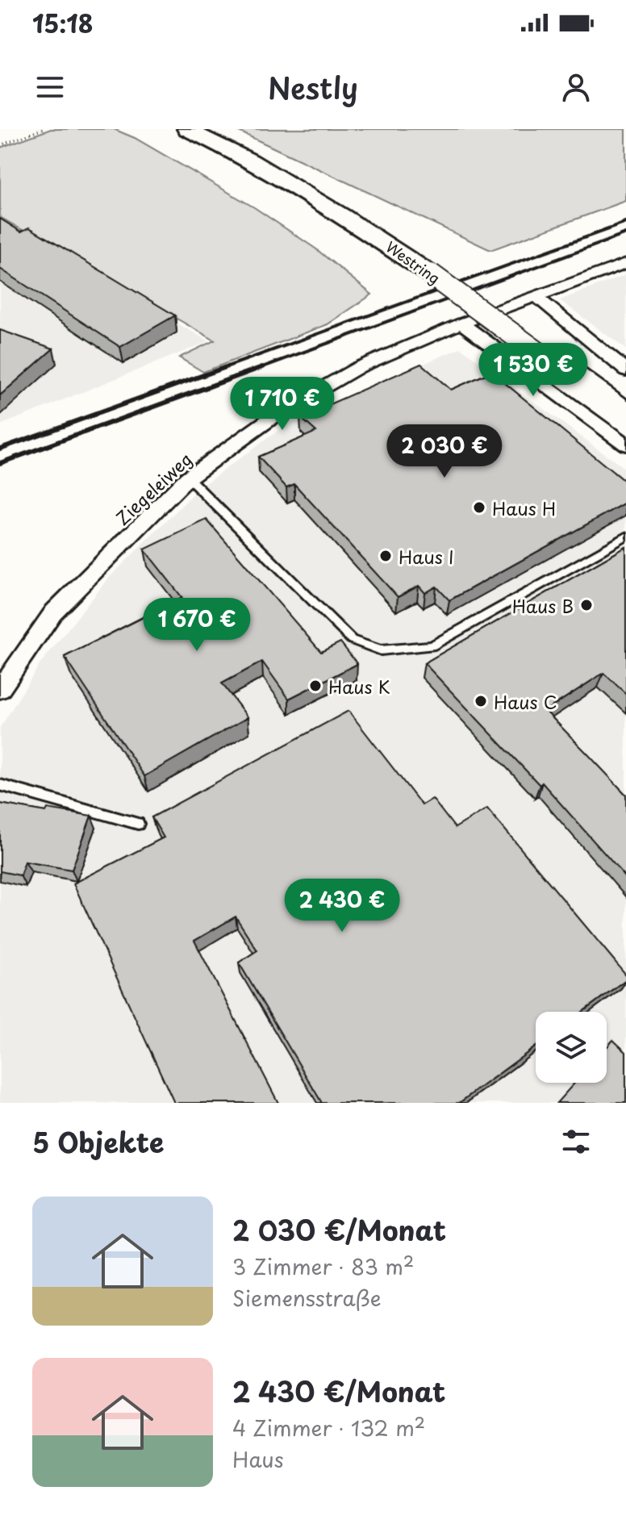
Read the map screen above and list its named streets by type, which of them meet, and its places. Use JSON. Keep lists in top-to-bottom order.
{
  "streets": {
    "main road": ["Westring"],
    "street": ["Ziegeleiweg"]
  },
  "places": [
    "Haus H",
    "Haus I",
    "Haus B",
    "Haus K",
    "Haus C"
  ],
  "page": {
    "status": "15:18",
    "header": "Nestly",
    "price": [
      "1 530 €",
      "1 710 €",
      "2 030 €",
      "1 670 €",
      "2 430 €"
    ],
    "heading": "5 Objekte",
    "list": [
      {
        "name": "2 030 €/Monat",
        "note": "3 Zimmer · 83 m² · Siemensstraße"
      },
      {
        "name": "2 430 €/Monat",
        "note": "4 Zimmer · 132 m² · Haus"
      }
    ]
  }
}
